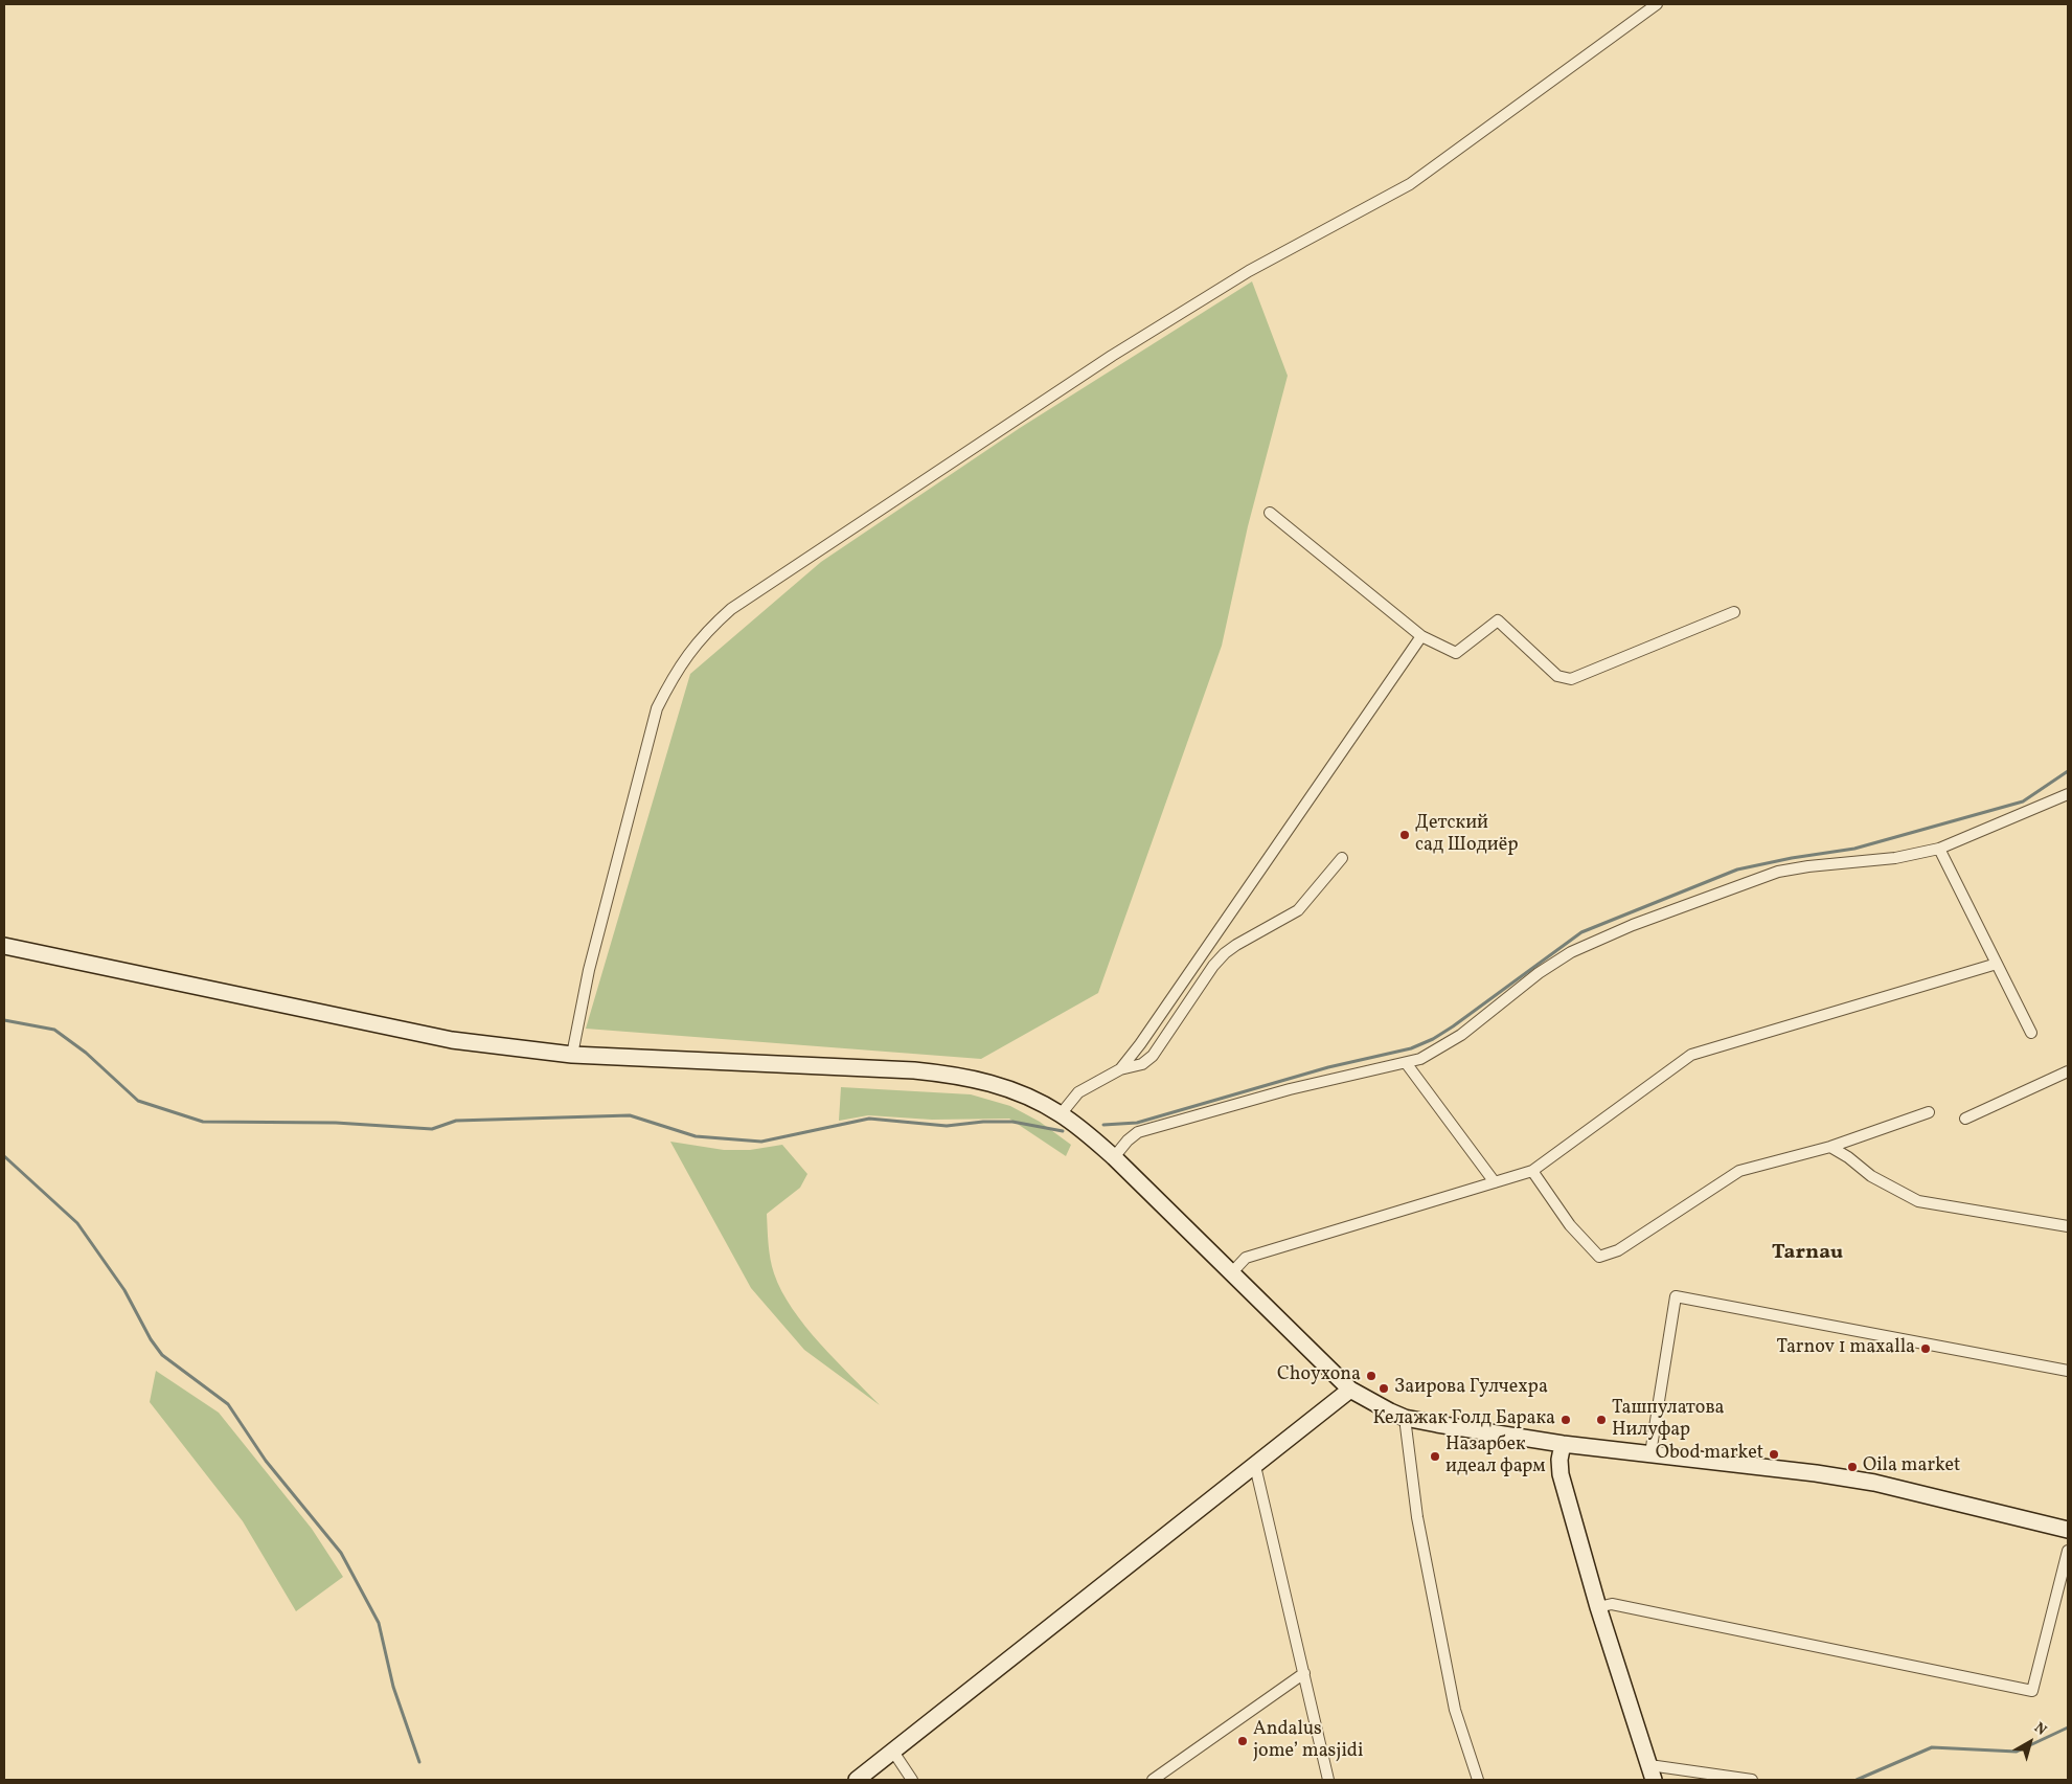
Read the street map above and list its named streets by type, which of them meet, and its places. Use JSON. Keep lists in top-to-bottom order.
{
  "districts": ["Tarnau"],
  "places": [
    "Детский сад Шодиёр",
    "Tarnov 1 maxalla",
    "Choyxona",
    "Заирова Гулчехра",
    "Келажак Голд Барака",
    "Ташпулатова Нилуфар",
    "Obod market",
    "Назарбек идеал фарм",
    "Oila market",
    "Andalus jome’ masjidi"
  ],
  "north": "top right"
}
